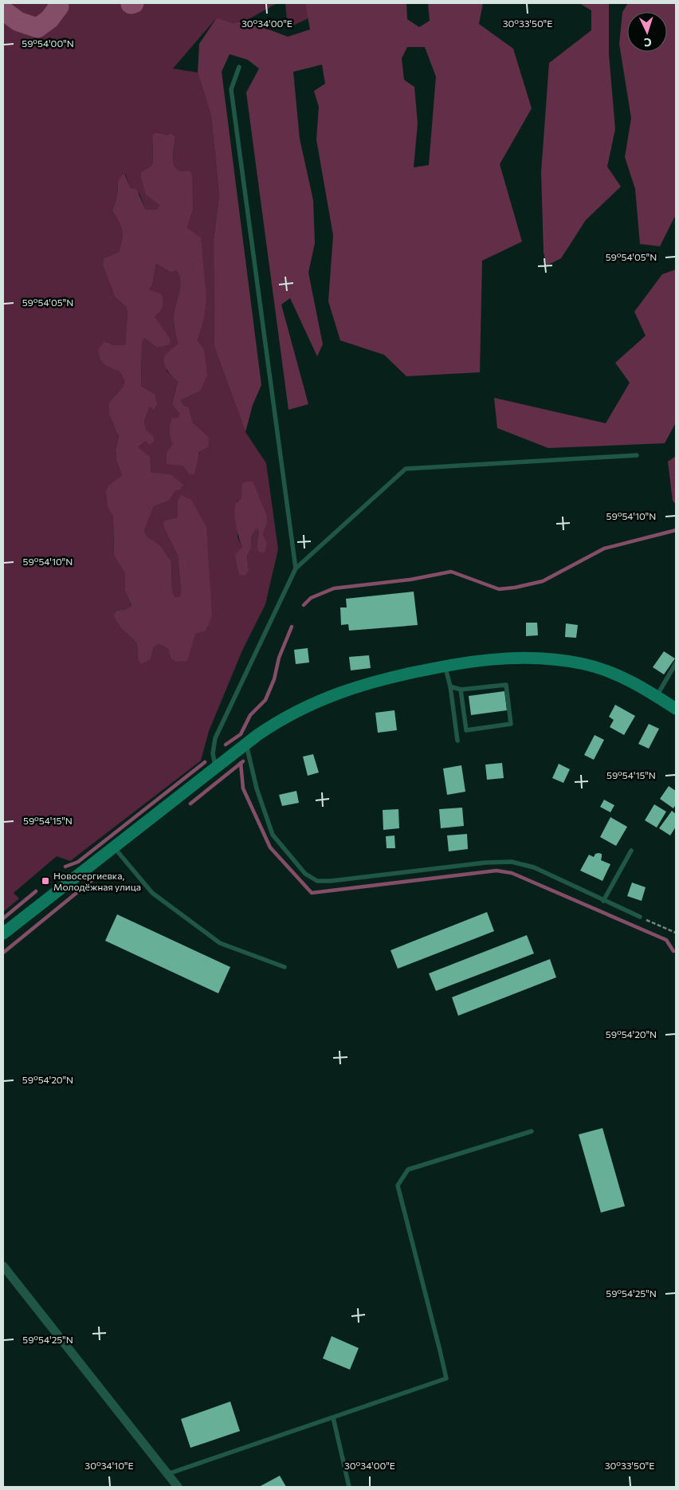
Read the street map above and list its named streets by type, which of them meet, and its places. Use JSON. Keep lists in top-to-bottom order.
{
  "places": {
    "transit": ["Новосергиевка, Молодёжная улица"]
  },
  "north": "bottom",
  "coordinates": [
    "30°34'00\"E",
    "30°33'50\"E",
    "59°54'00\"N",
    "59°54'05\"N",
    "59°54'10\"N",
    "59°54'15\"N",
    "59°54'20\"N",
    "59°54'25\"N",
    "30°34'10\"E"
  ]
}
